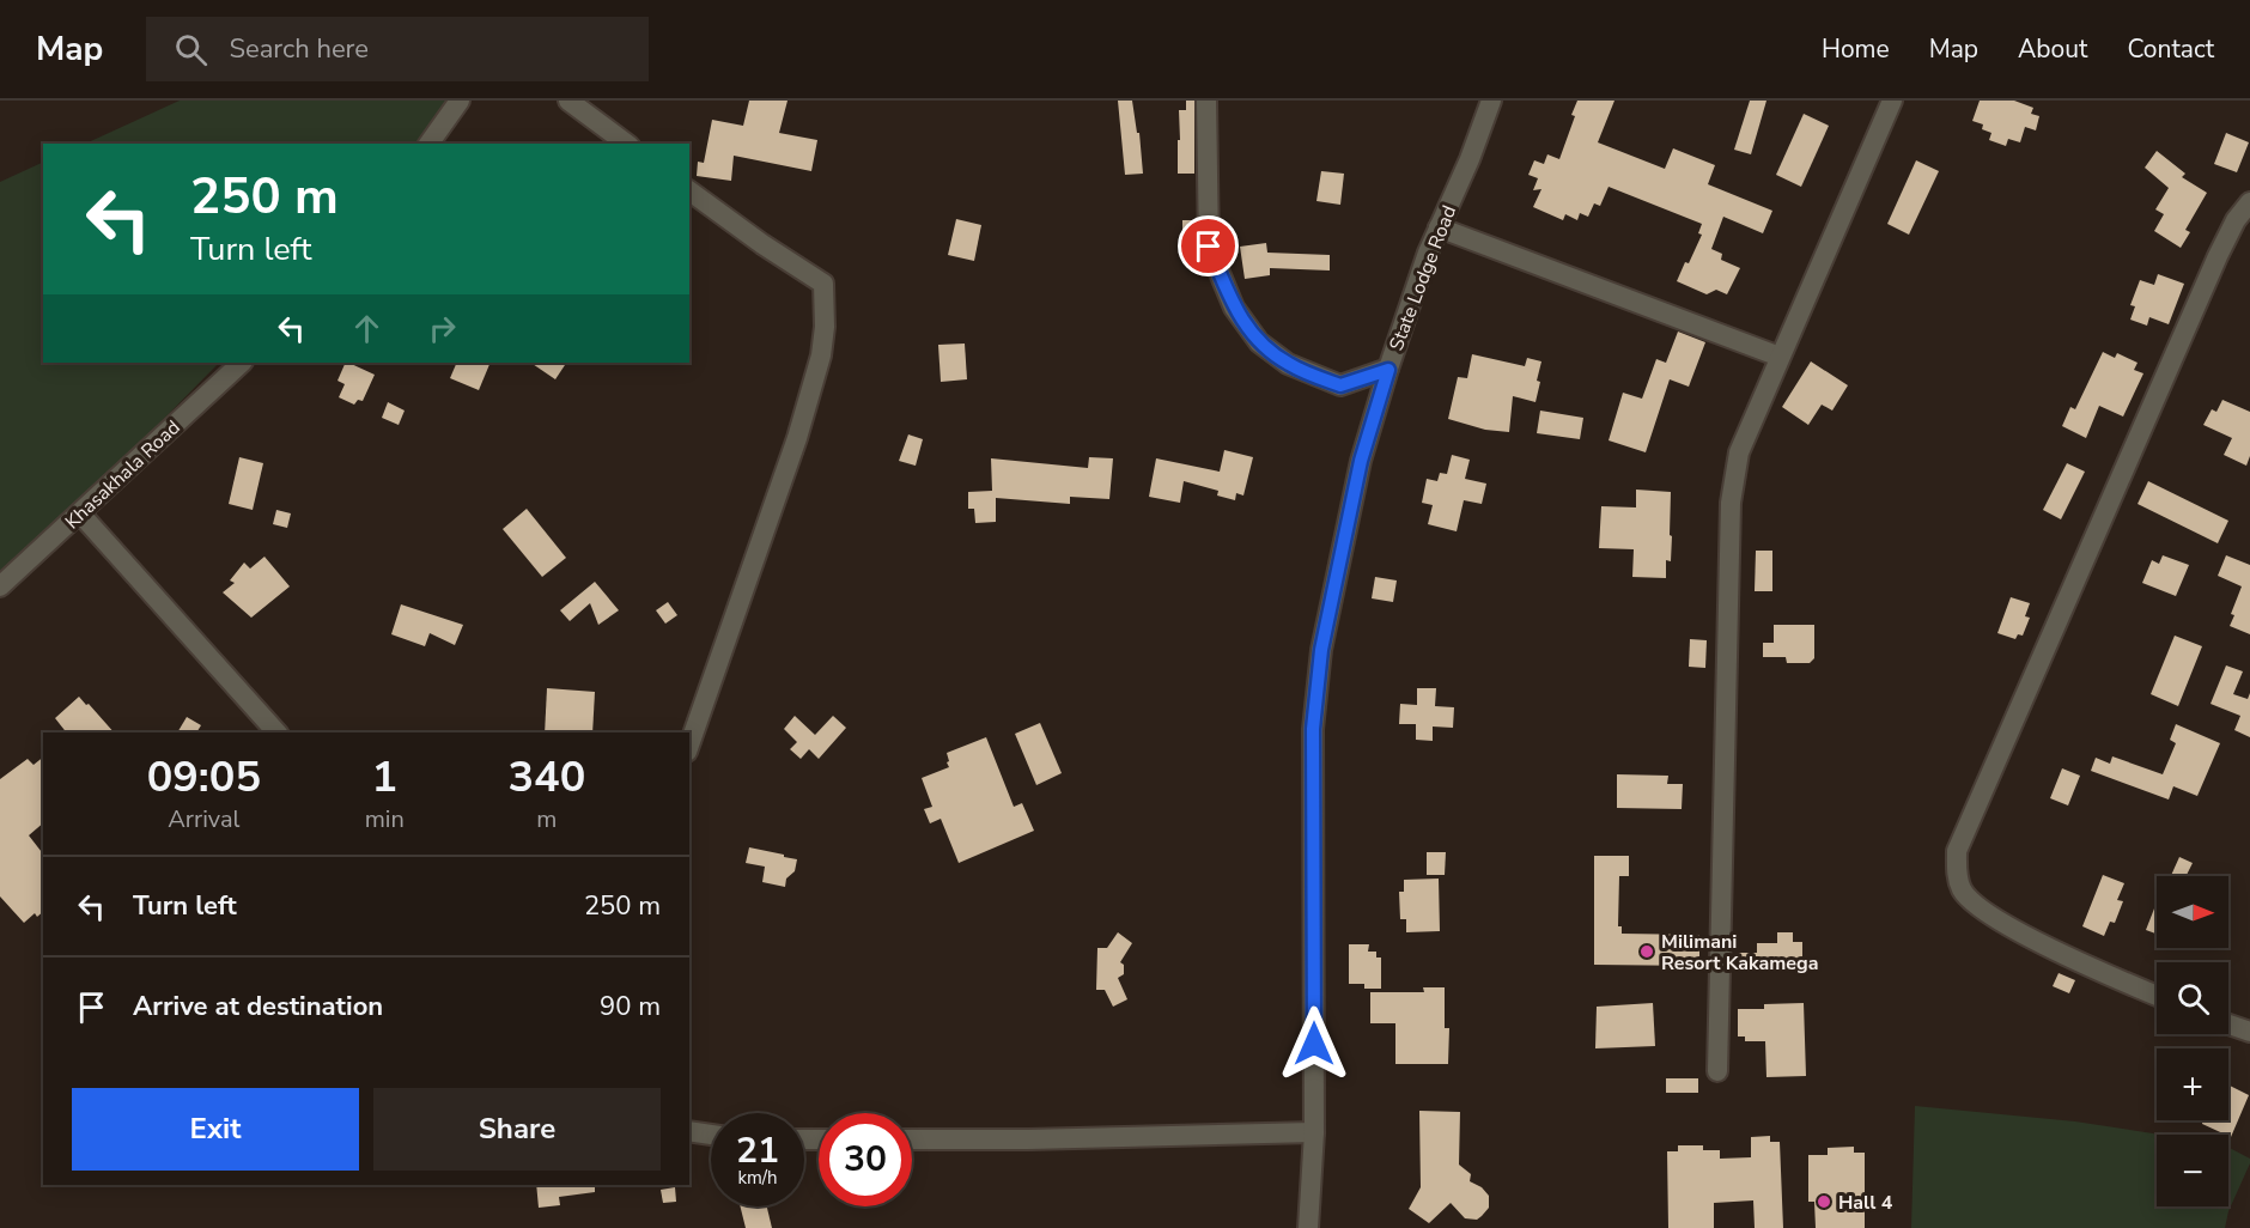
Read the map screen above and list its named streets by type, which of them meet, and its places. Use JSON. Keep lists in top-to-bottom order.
{
  "streets": {
    "street": ["State Lodge Road", "Khasakhala Road"]
  },
  "places": ["Milimani Resort Kakamega", "Hall 4"],
  "north": "right",
  "page": {
    "header": "Map",
    "search": "Search here",
    "nav": [
      "Home",
      "Map",
      "About",
      "Contact"
    ],
    "turn": ["250 m", "Turn left"],
    "eta": [
      "09:05",
      "Arrival",
      "1",
      "min",
      "340",
      "m"
    ],
    "list": [
      {
        "name": "Turn left",
        "value": "250 m"
      },
      {
        "name": "Arrive at destination",
        "value": "90 m"
      }
    ],
    "map_buttons": ["+", "−"],
    "buttons": ["Exit", "Share"],
    "speed": "21 km/h",
    "limit": "30"
  }
}
